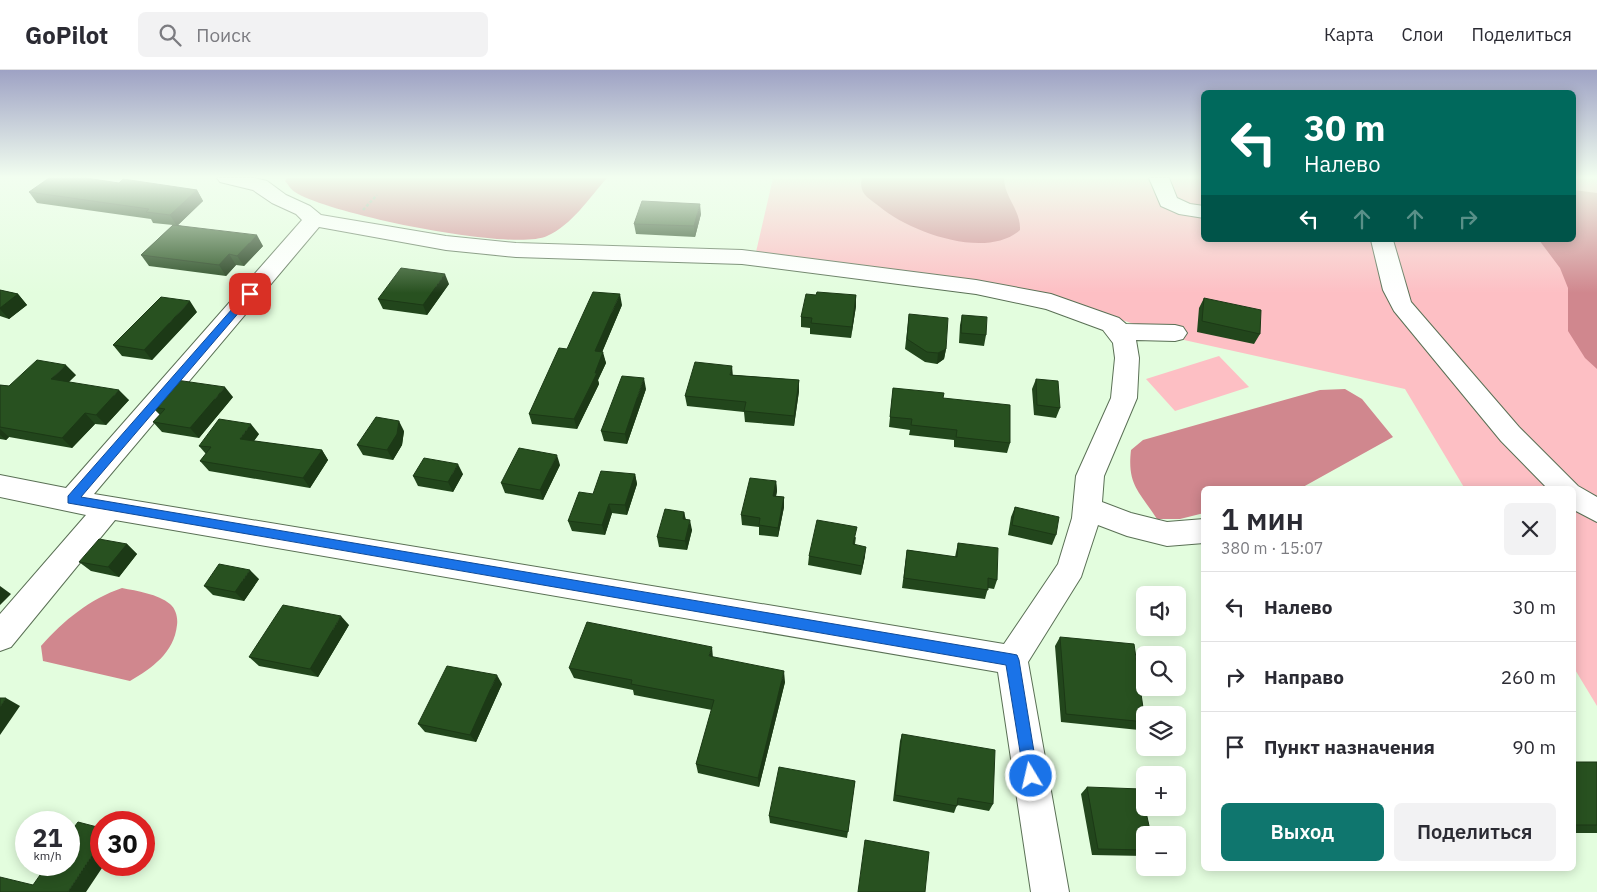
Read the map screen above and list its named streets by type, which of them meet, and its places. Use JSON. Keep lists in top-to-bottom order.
{
  "page": {
    "header": "GoPilot",
    "search": "Поиск",
    "nav": ["Карта", "Слои", "Поделиться"],
    "turn": ["30 m", "Налево"],
    "heading": ["1 мин", "380 m · 15:07"],
    "list": [
      {
        "name": "Налево",
        "value": "30 m"
      },
      {
        "name": "Направо",
        "value": "260 m"
      },
      {
        "name": "Пункт назначения",
        "value": "90 m"
      }
    ],
    "map_buttons": ["+", "−"],
    "buttons": ["Выход", "Поделиться"],
    "speed": "21 km/h",
    "limit": "30"
  }
}
